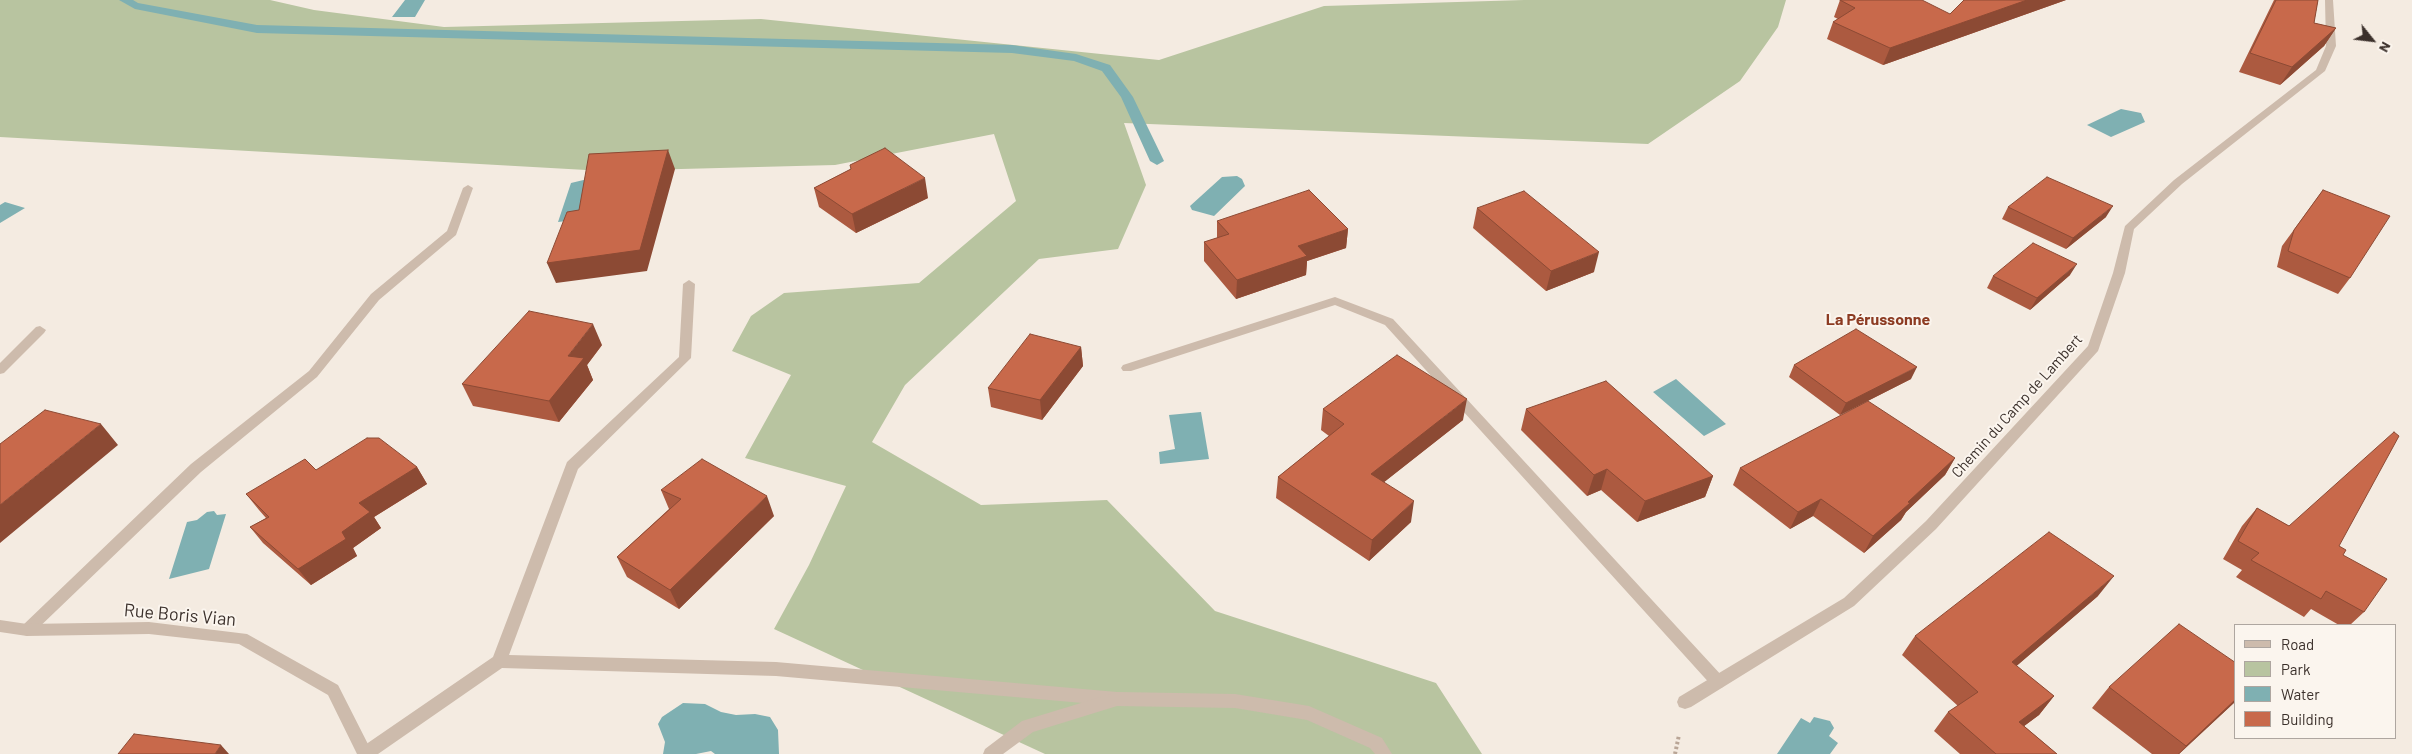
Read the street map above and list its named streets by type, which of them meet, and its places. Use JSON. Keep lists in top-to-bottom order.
{
  "streets": {
    "street": ["Chemin du Camp de Lambert", "Rue Boris Vian"]
  },
  "districts": ["La Pérussonne"],
  "legend": [
    "Road",
    "Park",
    "Water",
    "Building"
  ],
  "north": "bottom right"
}
